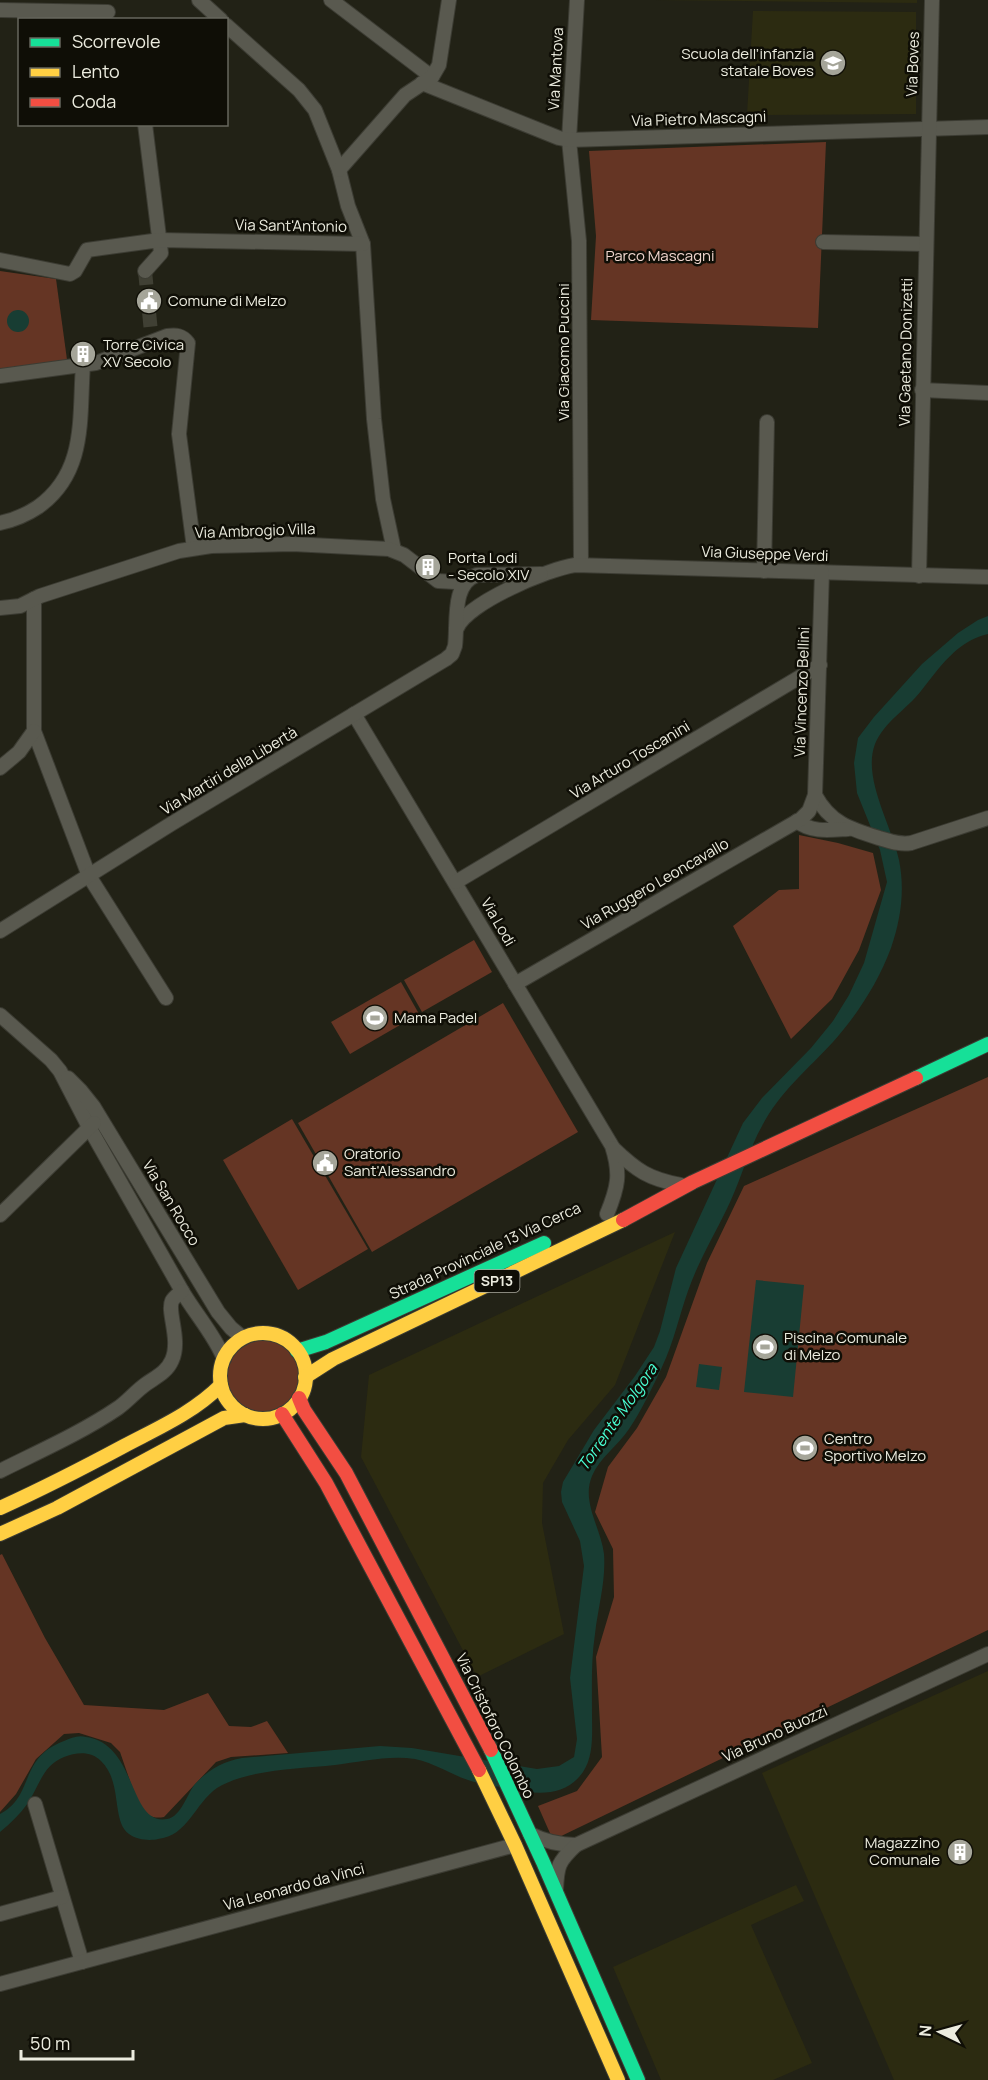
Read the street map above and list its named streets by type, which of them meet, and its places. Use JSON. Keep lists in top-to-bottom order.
{
  "streets": {
    "main road": ["Strada Provinciale 13 Via Cerca", "SP13", "Via Cristoforo Colombo"],
    "street": [
      "Via Boves",
      "Via Mantova",
      "Via Pietro Mascagni",
      "Via Sant'Antonio",
      "Via Giacomo Puccini",
      "Via Gaetano Donizetti",
      "Via Ambrogio Villa",
      "Via Giuseppe Verdi",
      "Via Vincenzo Bellini",
      "Via Arturo Toscanini",
      "Via Martiri della Libertà",
      "Via Ruggero Leoncavallo",
      "Via Lodi",
      "Via San Rocco",
      "Via Bruno Buozzi",
      "Via Leonardo da Vinci"
    ]
  },
  "crossings": [
    ["Via Boves", "Via Pietro Mascagni"],
    ["Via Boves", "Via Gaetano Donizetti"],
    ["Via Mantova", "Via Pietro Mascagni"],
    ["Via Mantova", "Via Giacomo Puccini"],
    ["Via Pietro Mascagni", "Via Giacomo Puccini"],
    ["Via Pietro Mascagni", "Via Gaetano Donizetti"],
    ["Via Sant'Antonio", "Via Ambrogio Villa"],
    ["Via Giacomo Puccini", "Via Giuseppe Verdi"],
    ["Via Gaetano Donizetti", "Via Giuseppe Verdi"],
    ["Via Giuseppe Verdi", "Via Vincenzo Bellini"],
    ["Via Vincenzo Bellini", "Via Arturo Toscanini"],
    ["Via Vincenzo Bellini", "Via Ruggero Leoncavallo"],
    ["Via Arturo Toscanini", "Via Lodi"],
    ["Via Martiri della Libertà", "Via Lodi"],
    ["Via Ruggero Leoncavallo", "Via Lodi"],
    ["Via Lodi", "Strada Provinciale 13 Via Cerca"],
    ["Via San Rocco", "Strada Provinciale 13 Via Cerca"],
    ["Via San Rocco", "Via Cristoforo Colombo"],
    ["Strada Provinciale 13 Via Cerca", "Via Cristoforo Colombo"],
    ["Via Cristoforo Colombo", "Via Bruno Buozzi"]
  ],
  "water": ["Torrente Molgora"],
  "parks": ["Parco Mascagni"],
  "places": {
    "school or university": ["Scuola dell’infanzia statale Boves"],
    "public building": ["Comune di Melzo", "Oratorio Sant'Alessandro"],
    "building": ["Torre Civica XV Secolo", "Porta Lodi - Secolo XIV", "Magazzino Comunale"],
    "sports": ["Mama Padel", "Piscina Comunale di Melzo", "Centro Sportivo Melzo"]
  },
  "legend": ["Scorrevole", "Lento", "Coda"],
  "scale_bar": "50 m",
  "north": "left"
}
